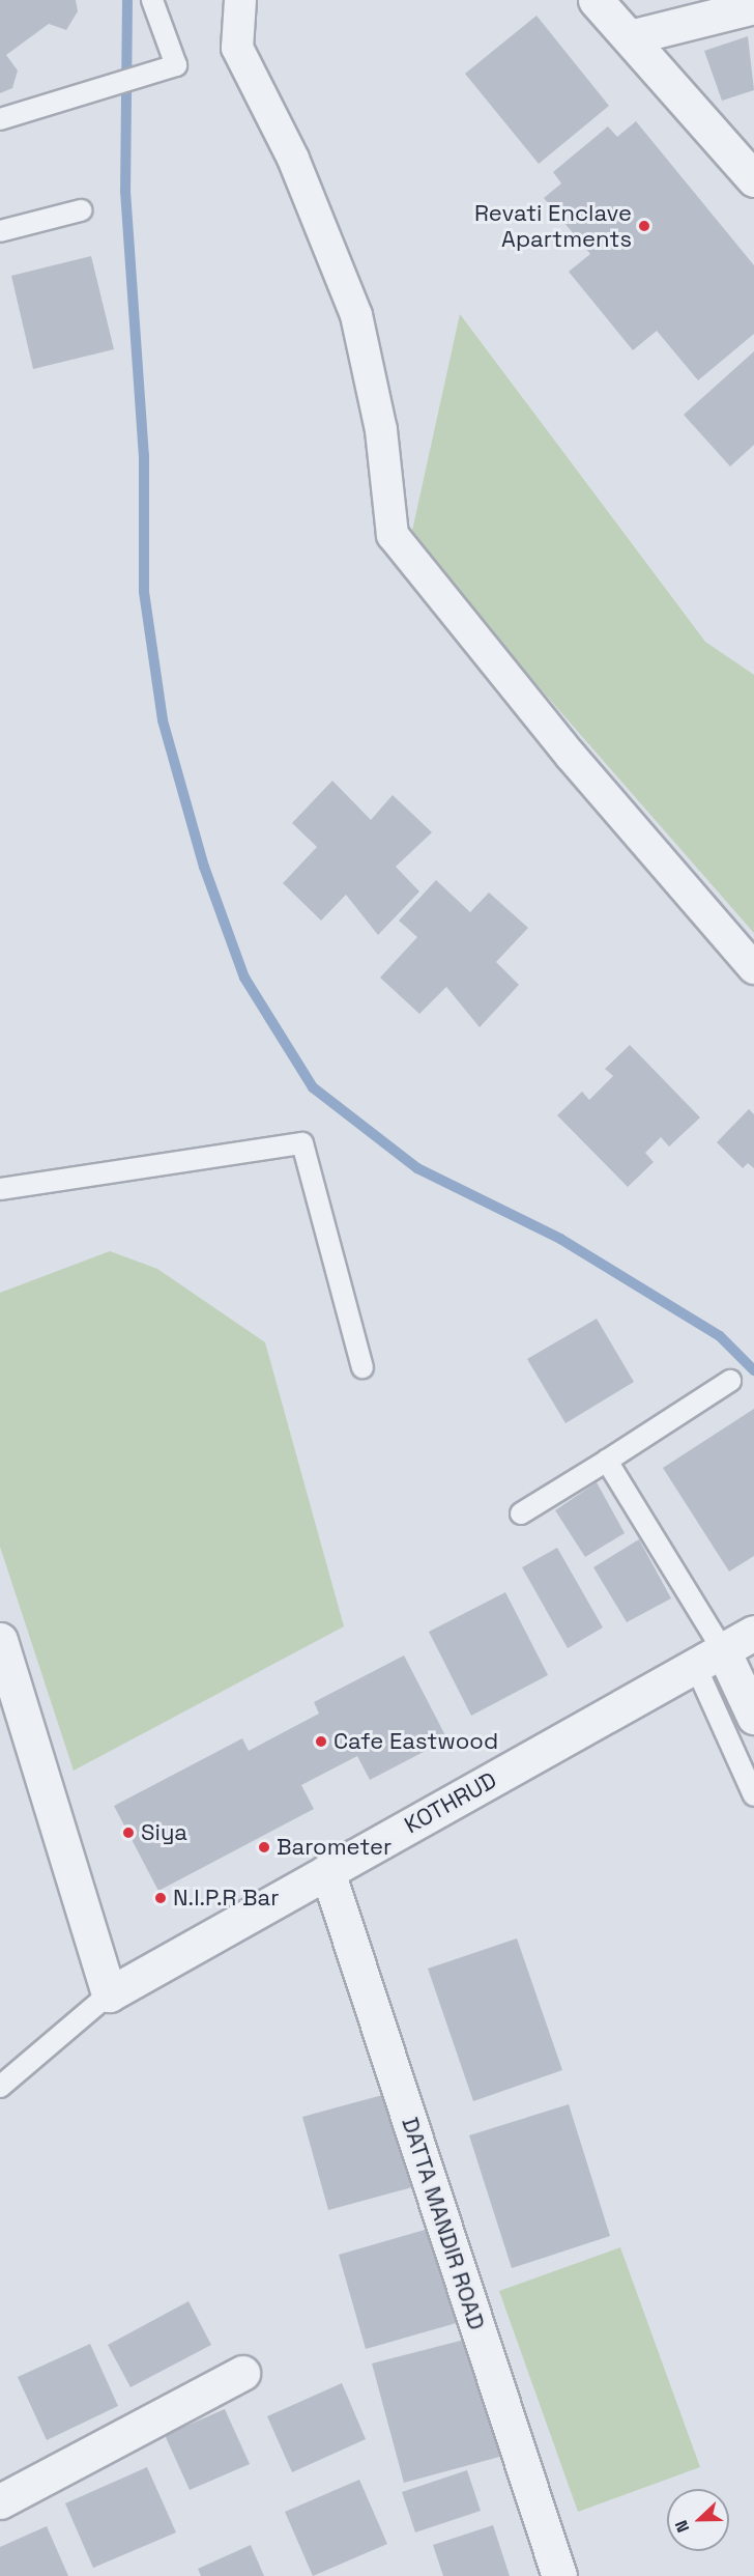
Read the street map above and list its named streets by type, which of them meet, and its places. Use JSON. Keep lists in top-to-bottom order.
{
  "streets": {
    "street": ["KOTHRUD", "DATTA MANDIR ROAD"]
  },
  "crossings": [
    ["KOTHRUD", "DATTA MANDIR ROAD"]
  ],
  "places": [
    "Revati Enclave Apartments",
    "Cafe Eastwood",
    "Siya",
    "Barometer",
    "N.I.P.R Bar"
  ],
  "north": "left"
}
